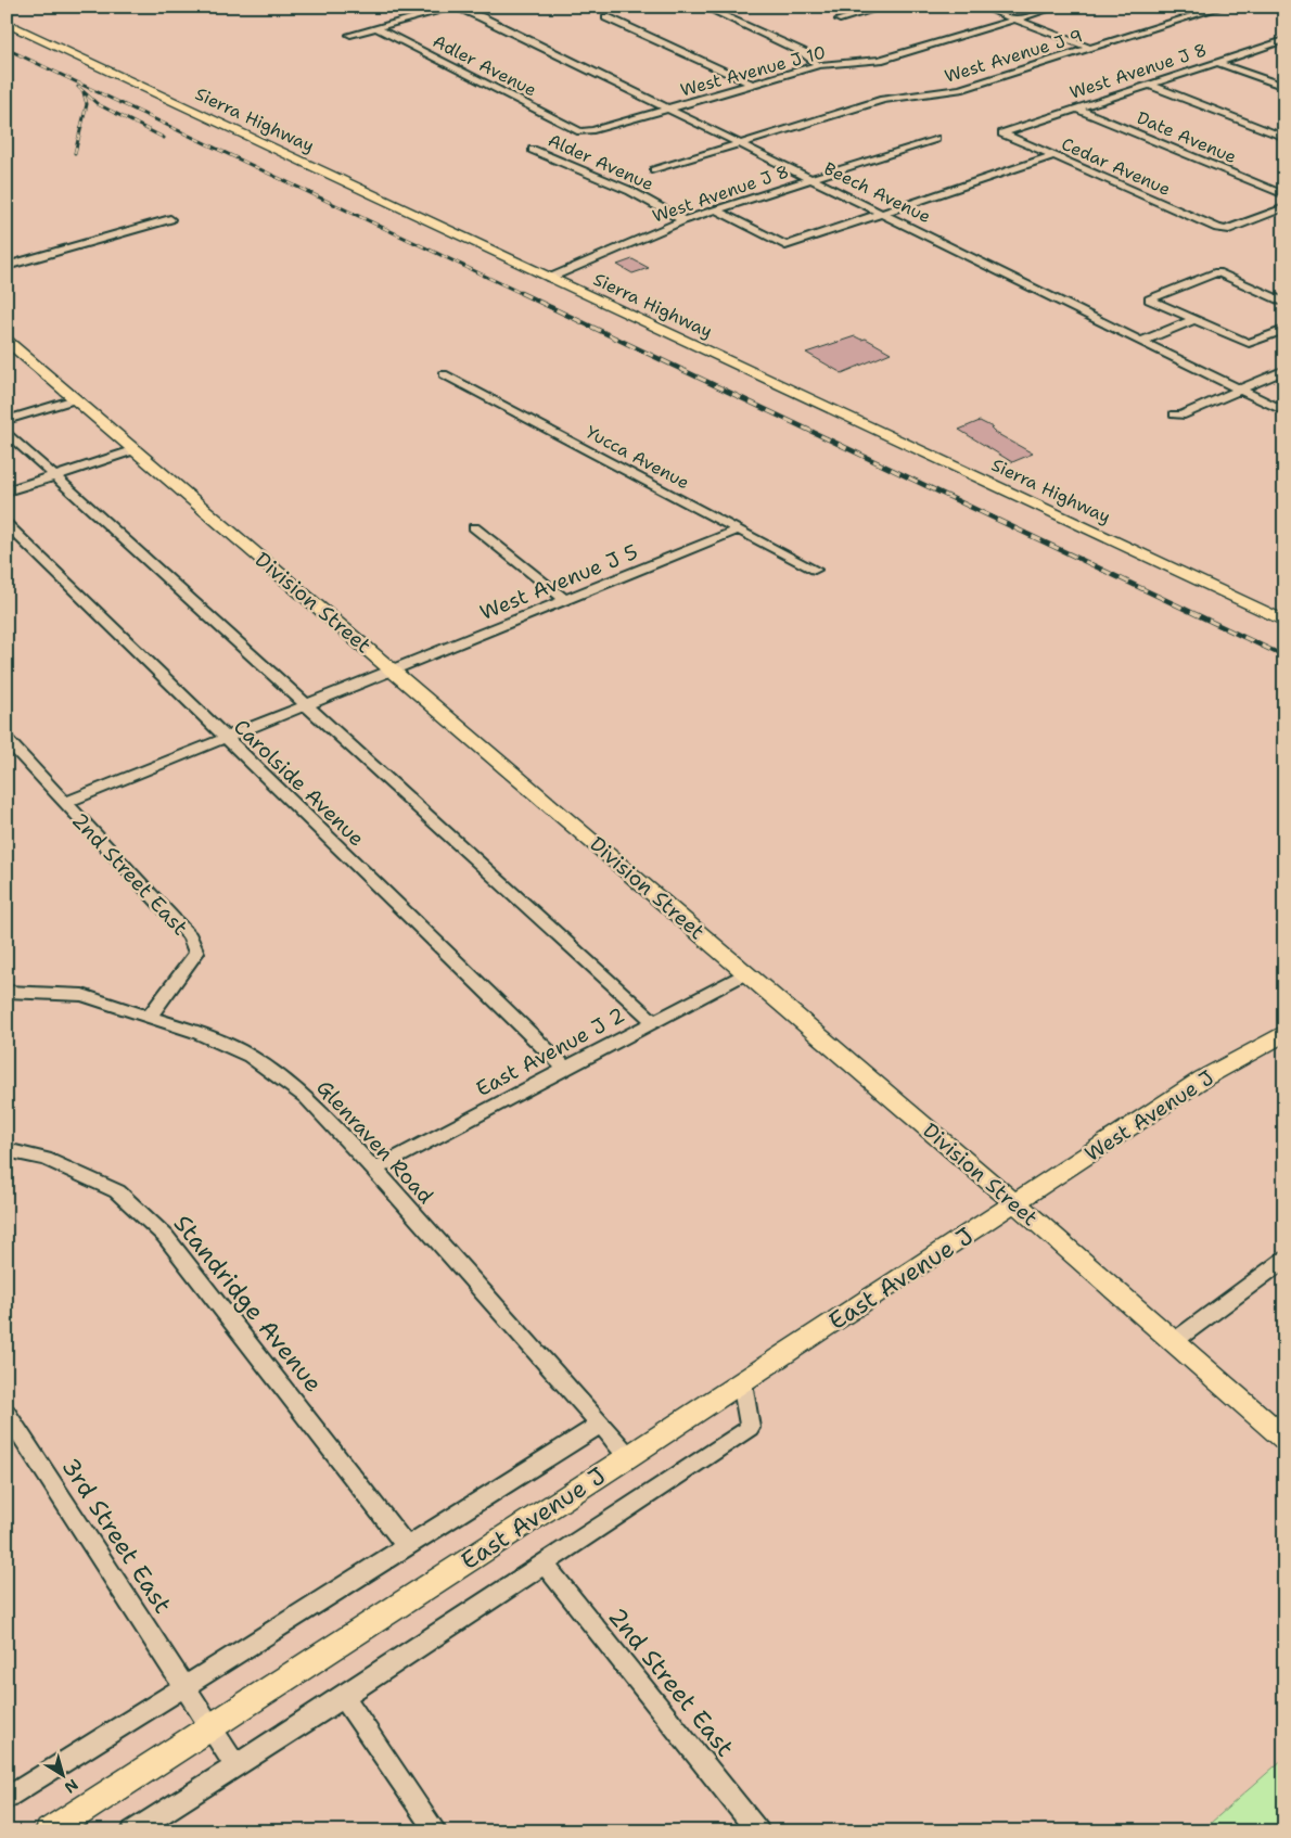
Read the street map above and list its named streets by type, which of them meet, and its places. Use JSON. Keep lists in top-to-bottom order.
{
  "streets": {
    "main road": [
      "Sierra Highway",
      "Division Street",
      "West Avenue J",
      "East Avenue J"
    ],
    "street": [
      "West Avenue J 9",
      "Adler Avenue",
      "West Avenue J 10",
      "West Avenue J 8",
      "Date Avenue",
      "Alder Avenue",
      "Cedar Avenue",
      "Beech Avenue",
      "Yucca Avenue",
      "West Avenue J 5",
      "Carolside Avenue",
      "2nd Street East",
      "East Avenue J 2",
      "Glenraven Road",
      "Standridge Avenue",
      "3rd Street East"
    ]
  },
  "crossings": [
    ["West Avenue J 9", "Beech Avenue"],
    ["Adler Avenue", "West Avenue J 10"],
    ["West Avenue J 10", "Beech Avenue"],
    ["West Avenue J 8", "Sierra Highway"],
    ["West Avenue J 8", "Date Avenue"],
    ["West Avenue J 8", "Alder Avenue"],
    ["West Avenue J 8", "Cedar Avenue"],
    ["West Avenue J 8", "Beech Avenue"],
    ["Yucca Avenue", "West Avenue J 5"],
    ["West Avenue J 5", "Division Street"],
    ["West Avenue J 5", "Carolside Avenue"],
    ["West Avenue J 5", "2nd Street East"],
    ["Division Street", "East Avenue J 2"],
    ["Division Street", "West Avenue J"],
    ["Division Street", "East Avenue J"],
    ["Carolside Avenue", "East Avenue J 2"],
    ["2nd Street East", "Glenraven Road"],
    ["East Avenue J 2", "Glenraven Road"],
    ["West Avenue J", "East Avenue J"],
    ["Glenraven Road", "East Avenue J"],
    ["East Avenue J", "Standridge Avenue"],
    ["East Avenue J", "3rd Street East"]
  ],
  "north": "bottom right"
}
